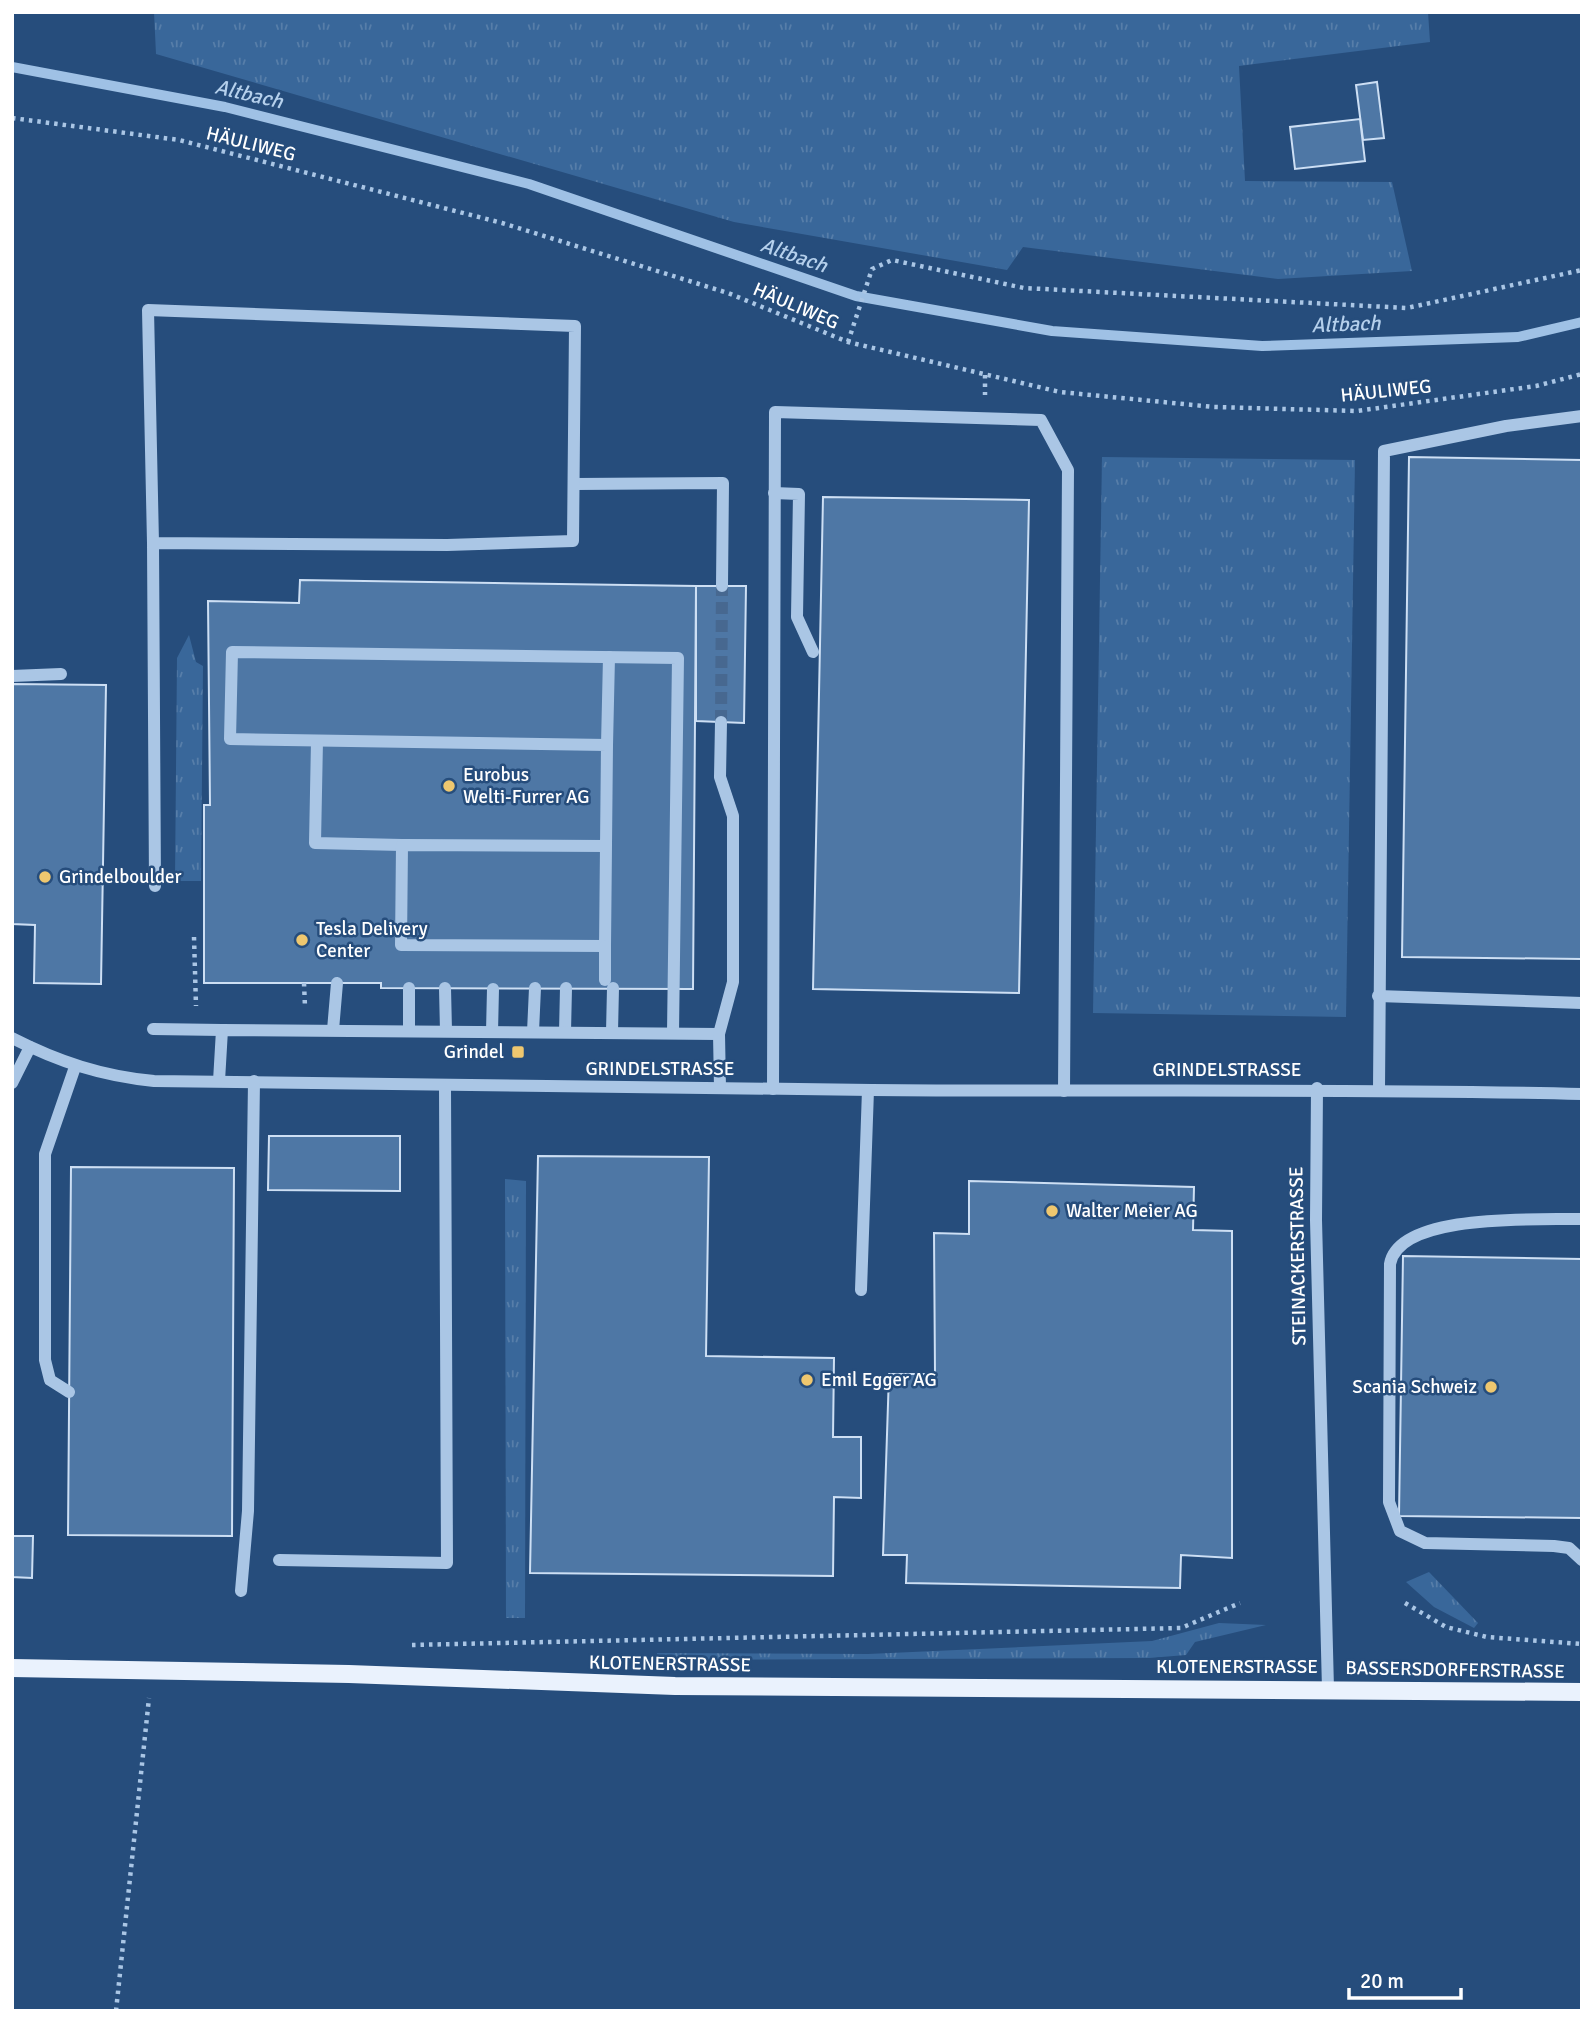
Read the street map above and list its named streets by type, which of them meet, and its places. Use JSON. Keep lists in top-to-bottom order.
{
  "streets": {
    "main road": ["KLOTENERSTRASSE", "BASSERSDORFERSTRASSE"],
    "street": ["GRINDELSTRASSE", "STEINACKERSTRASSE"],
    "path": ["HÄULIWEG"]
  },
  "crossings": [
    ["GRINDELSTRASSE", "STEINACKERSTRASSE"],
    ["STEINACKERSTRASSE", "KLOTENERSTRASSE"],
    ["STEINACKERSTRASSE", "BASSERSDORFERSTRASSE"],
    ["KLOTENERSTRASSE", "BASSERSDORFERSTRASSE"]
  ],
  "water": ["Altbach"],
  "places": {
    "other": [
      "Eurobus Welti-Furrer AG",
      "Grindelboulder",
      "Tesla Delivery Center",
      "Walter Meier AG",
      "Emil Egger AG",
      "Scania Schweiz"
    ],
    "transit": ["Grindel"]
  },
  "scale_bar": "20 m"
}
